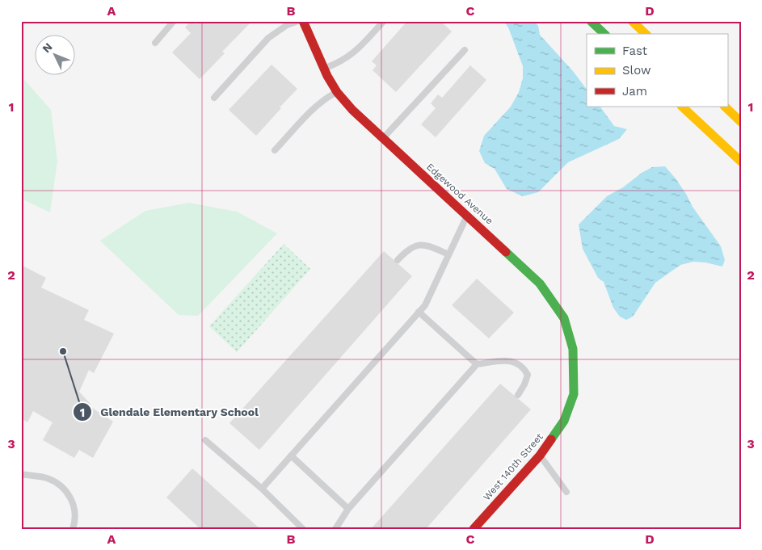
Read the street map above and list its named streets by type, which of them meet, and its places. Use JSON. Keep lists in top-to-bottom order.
{
  "streets": {
    "street": ["Edgewood Avenue", "West 140th Street"]
  },
  "crossings": [
    ["Edgewood Avenue", "West 140th Street"]
  ],
  "places": ["Glendale Elementary School"],
  "legend": ["Fast", "Slow", "Jam"],
  "north": "top left",
  "grid": {
    "columns": [
      "A",
      "B",
      "C",
      "D"
    ],
    "rows": ["1", "2", "3"]
  }
}
